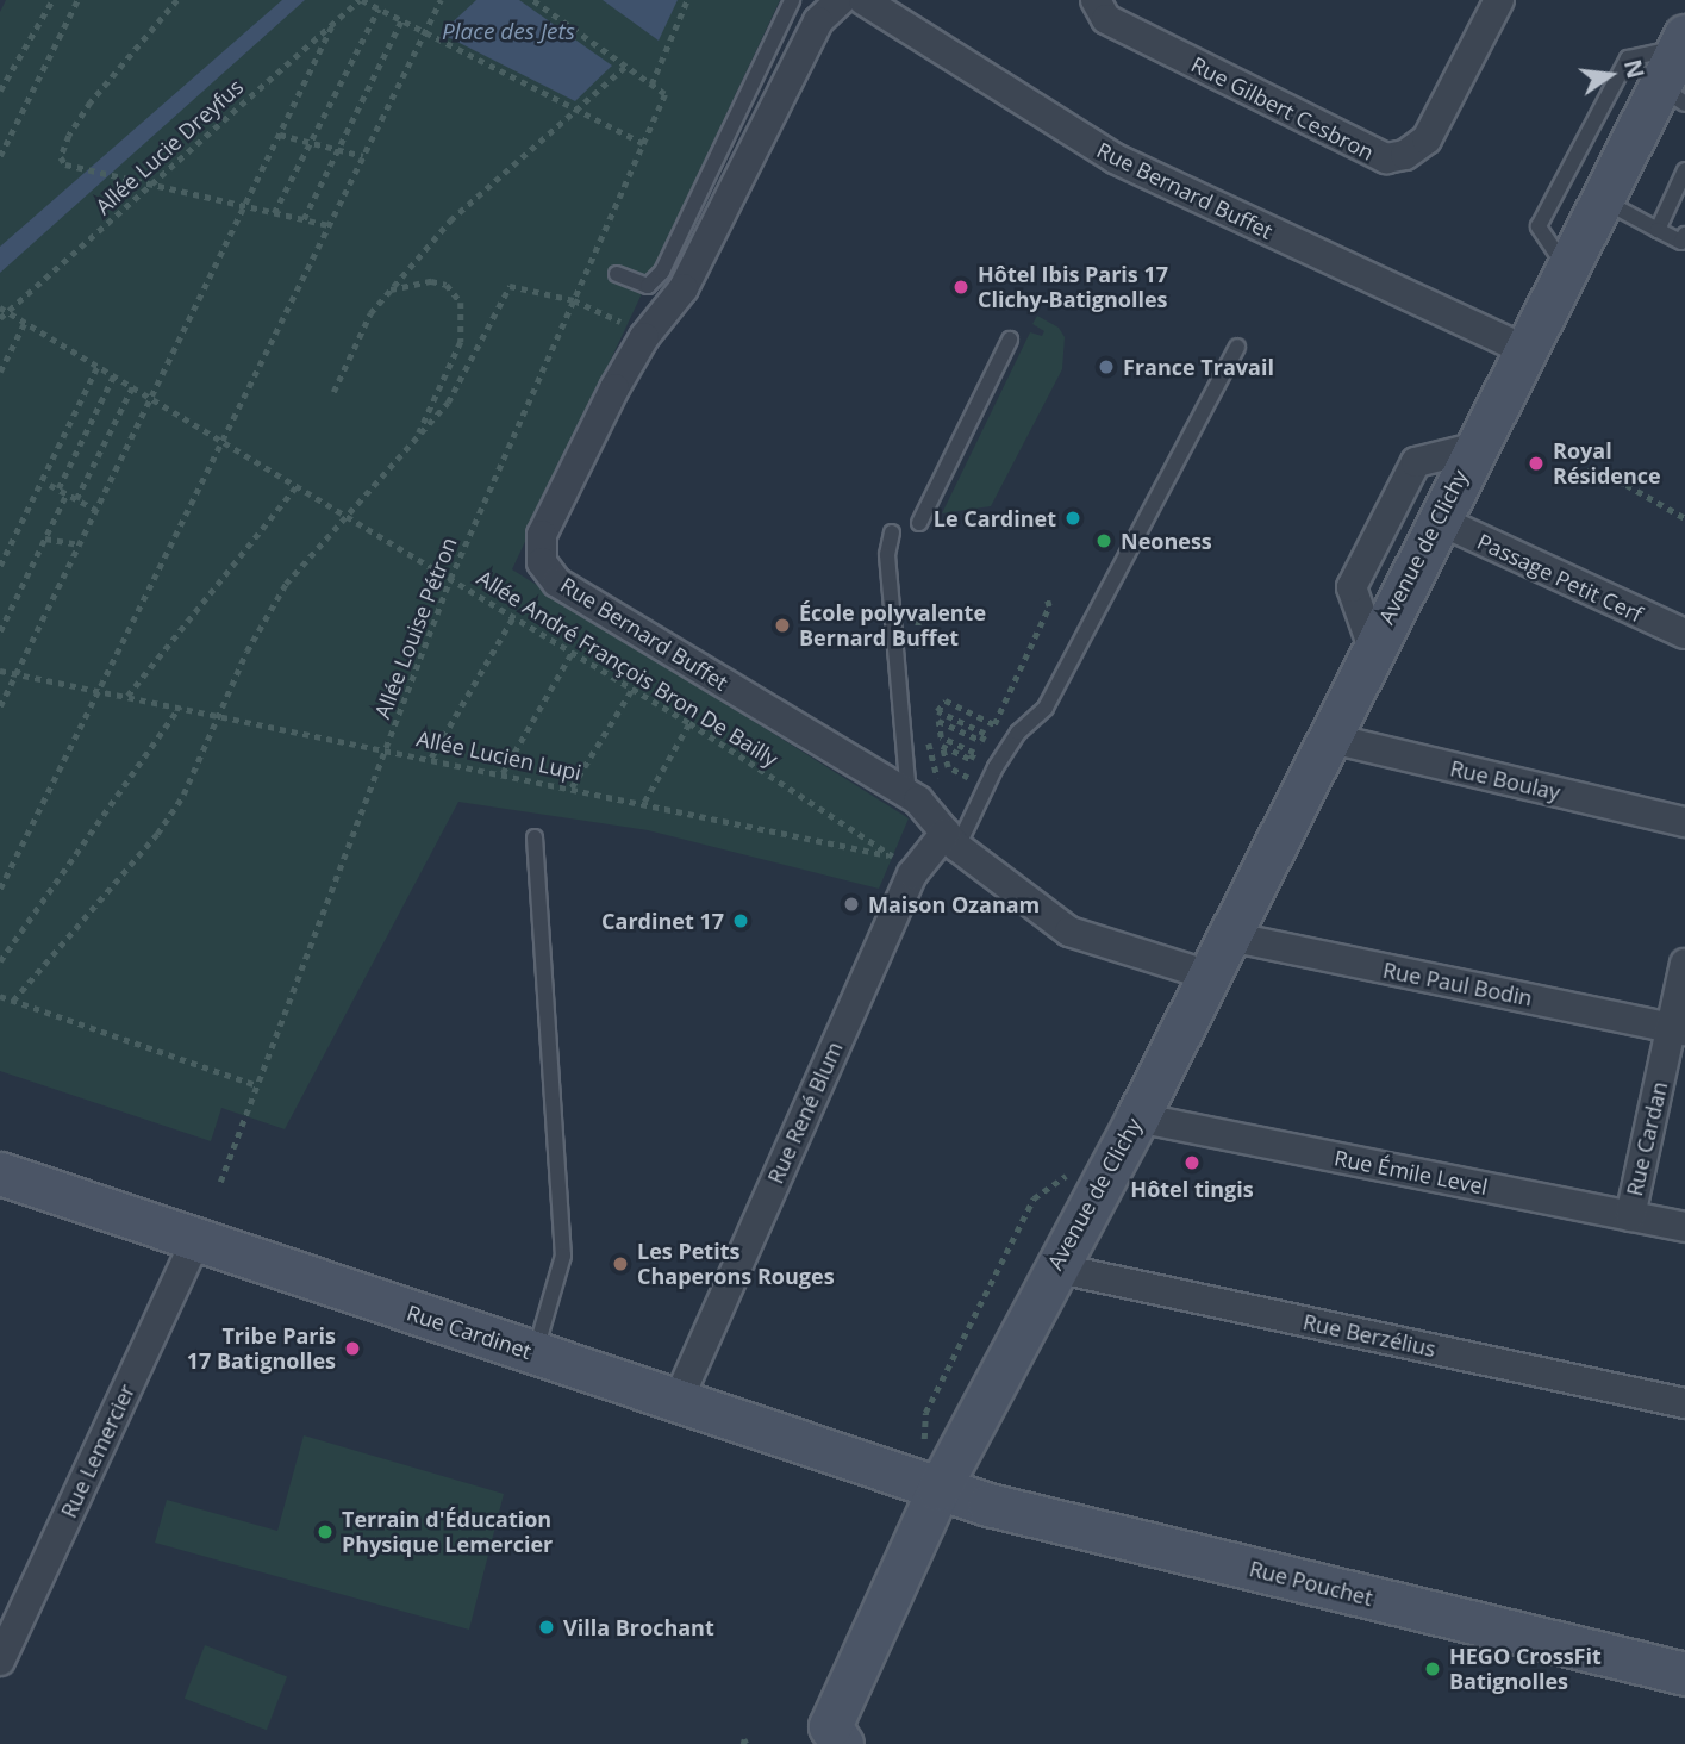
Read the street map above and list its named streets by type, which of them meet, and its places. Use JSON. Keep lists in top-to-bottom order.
{
  "streets": {
    "main road": ["Avenue de Clichy", "Rue Cardinet", "Rue Pouchet"],
    "street": [
      "Rue Gilbert Cesbron",
      "Rue Bernard Buffet",
      "Passage Petit Cerf",
      "Rue Boulay",
      "Rue Paul Bodin",
      "Rue René Blum",
      "Rue Cardan",
      "Rue Émile Level",
      "Rue Berzélius",
      "Rue Lemercier"
    ],
    "path": [
      "Allée Lucie Dreyfus",
      "Allée Louise Pétron",
      "Allée André François Bron De Bailly",
      "Allée Lucien Lupi"
    ]
  },
  "crossings": [
    ["Allée Lucie Dreyfus", "Allée André François Bron De Bailly"],
    ["Rue Bernard Buffet", "Avenue de Clichy"],
    ["Rue Bernard Buffet", "Rue René Blum"],
    ["Avenue de Clichy", "Passage Petit Cerf"],
    ["Avenue de Clichy", "Rue Boulay"],
    ["Avenue de Clichy", "Rue Paul Bodin"],
    ["Avenue de Clichy", "Rue Émile Level"],
    ["Avenue de Clichy", "Rue Cardinet"],
    ["Avenue de Clichy", "Rue Berzélius"],
    ["Avenue de Clichy", "Rue Pouchet"],
    ["Allée Louise Pétron", "Allée André François Bron De Bailly"],
    ["Allée Louise Pétron", "Allée Lucien Lupi"],
    ["Allée André François Bron De Bailly", "Allée Lucien Lupi"],
    ["Rue Paul Bodin", "Rue Cardan"],
    ["Rue René Blum", "Rue Cardinet"],
    ["Rue Cardan", "Rue Émile Level"],
    ["Rue Cardinet", "Rue Lemercier"],
    ["Rue Cardinet", "Rue Pouchet"]
  ],
  "water": ["Place des Jets"],
  "places": [
    "Hôtel Ibis Paris 17 Clichy-Batignolles",
    "France Travail",
    "Royal Résidence",
    "Le Cardinet",
    "Neoness",
    "École polyvalente Bernard Buffet",
    "Maison Ozanam",
    "Cardinet 17",
    "Hôtel tingis",
    "Les Petits Chaperons Rouges",
    "Tribe Paris 17 Batignolles",
    "Terrain d'Éducation Physique Lemercier",
    "Villa Brochant",
    "HEGO CrossFit Batignolles"
  ],
  "north": "right"
}
